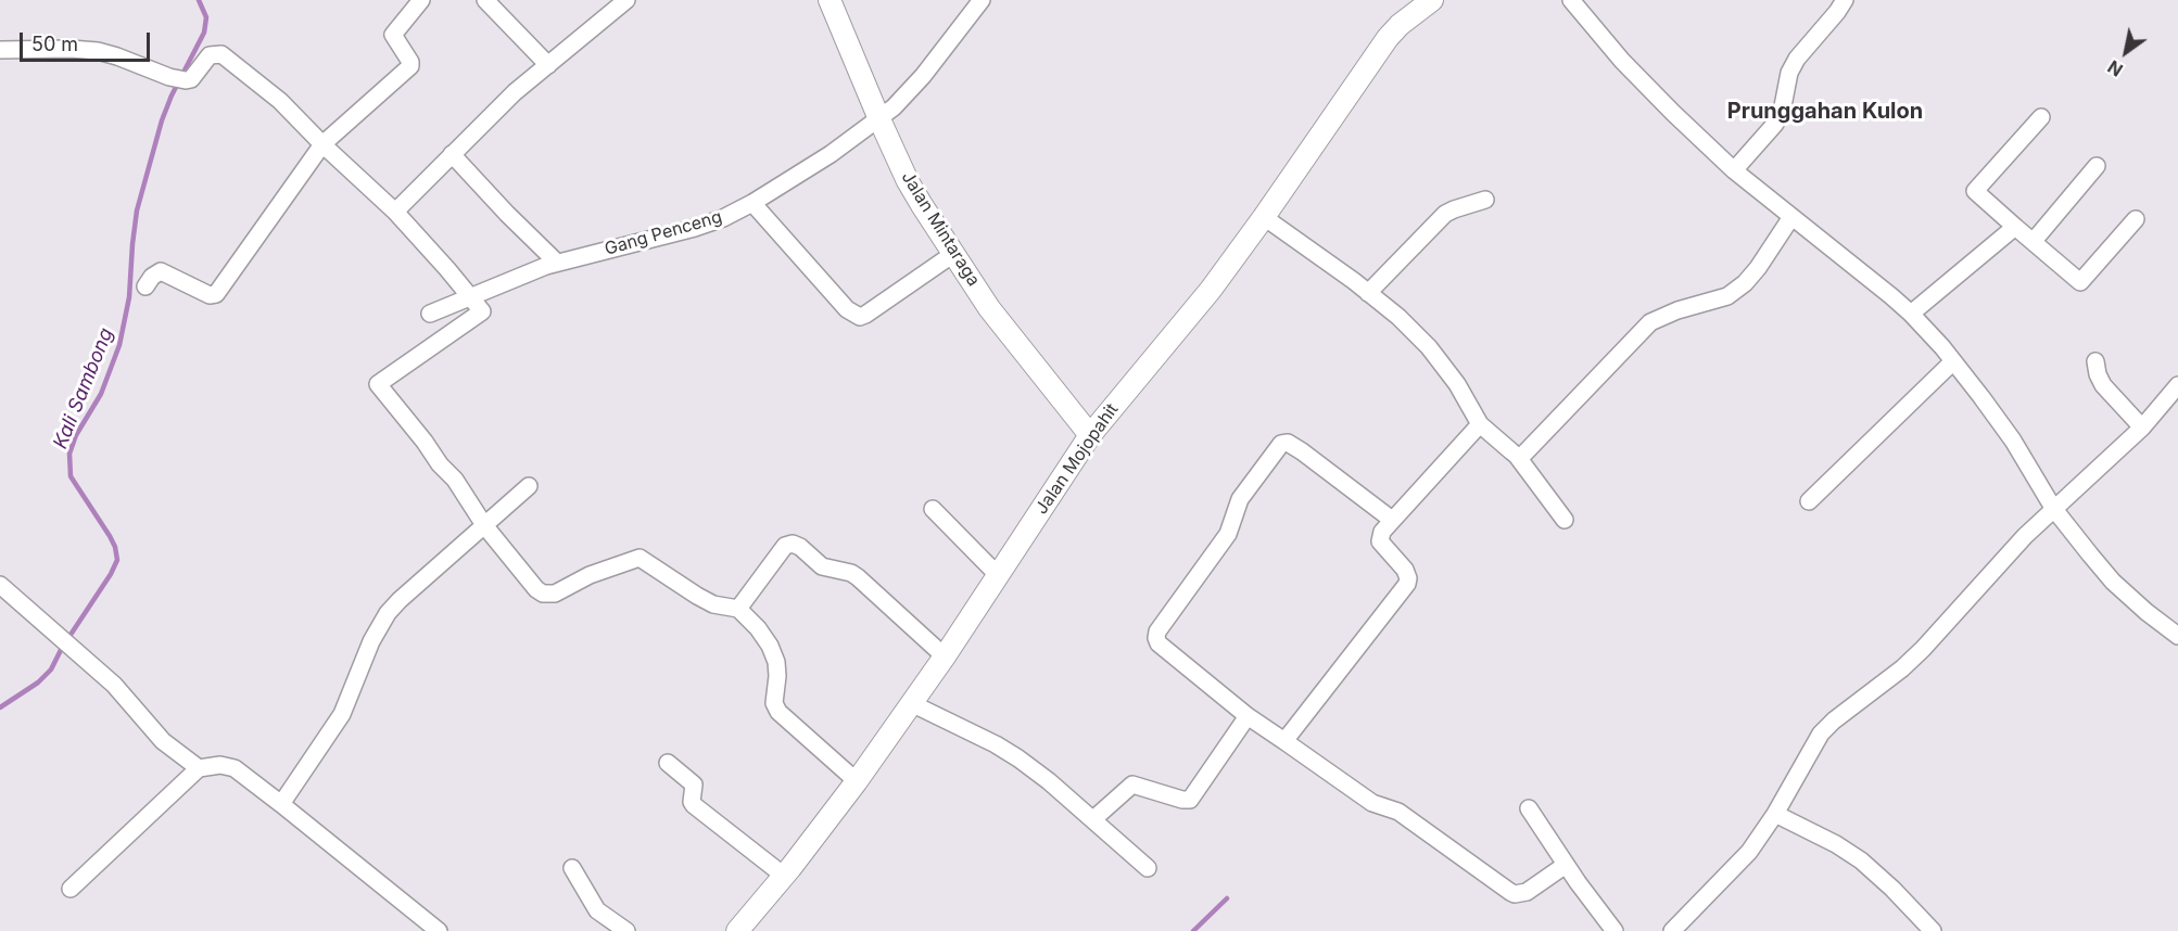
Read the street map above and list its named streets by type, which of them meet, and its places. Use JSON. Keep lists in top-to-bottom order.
{
  "streets": {
    "street": ["Jalan Mintaraga", "Gang Penceng", "Jalan Mojopahit"]
  },
  "crossings": [
    ["Jalan Mintaraga", "Gang Penceng"],
    ["Jalan Mintaraga", "Jalan Mojopahit"]
  ],
  "districts": ["Prunggahan Kulon"],
  "water": ["Kali Sambong"],
  "scale_bar": "50 m",
  "north": "bottom left"
}
